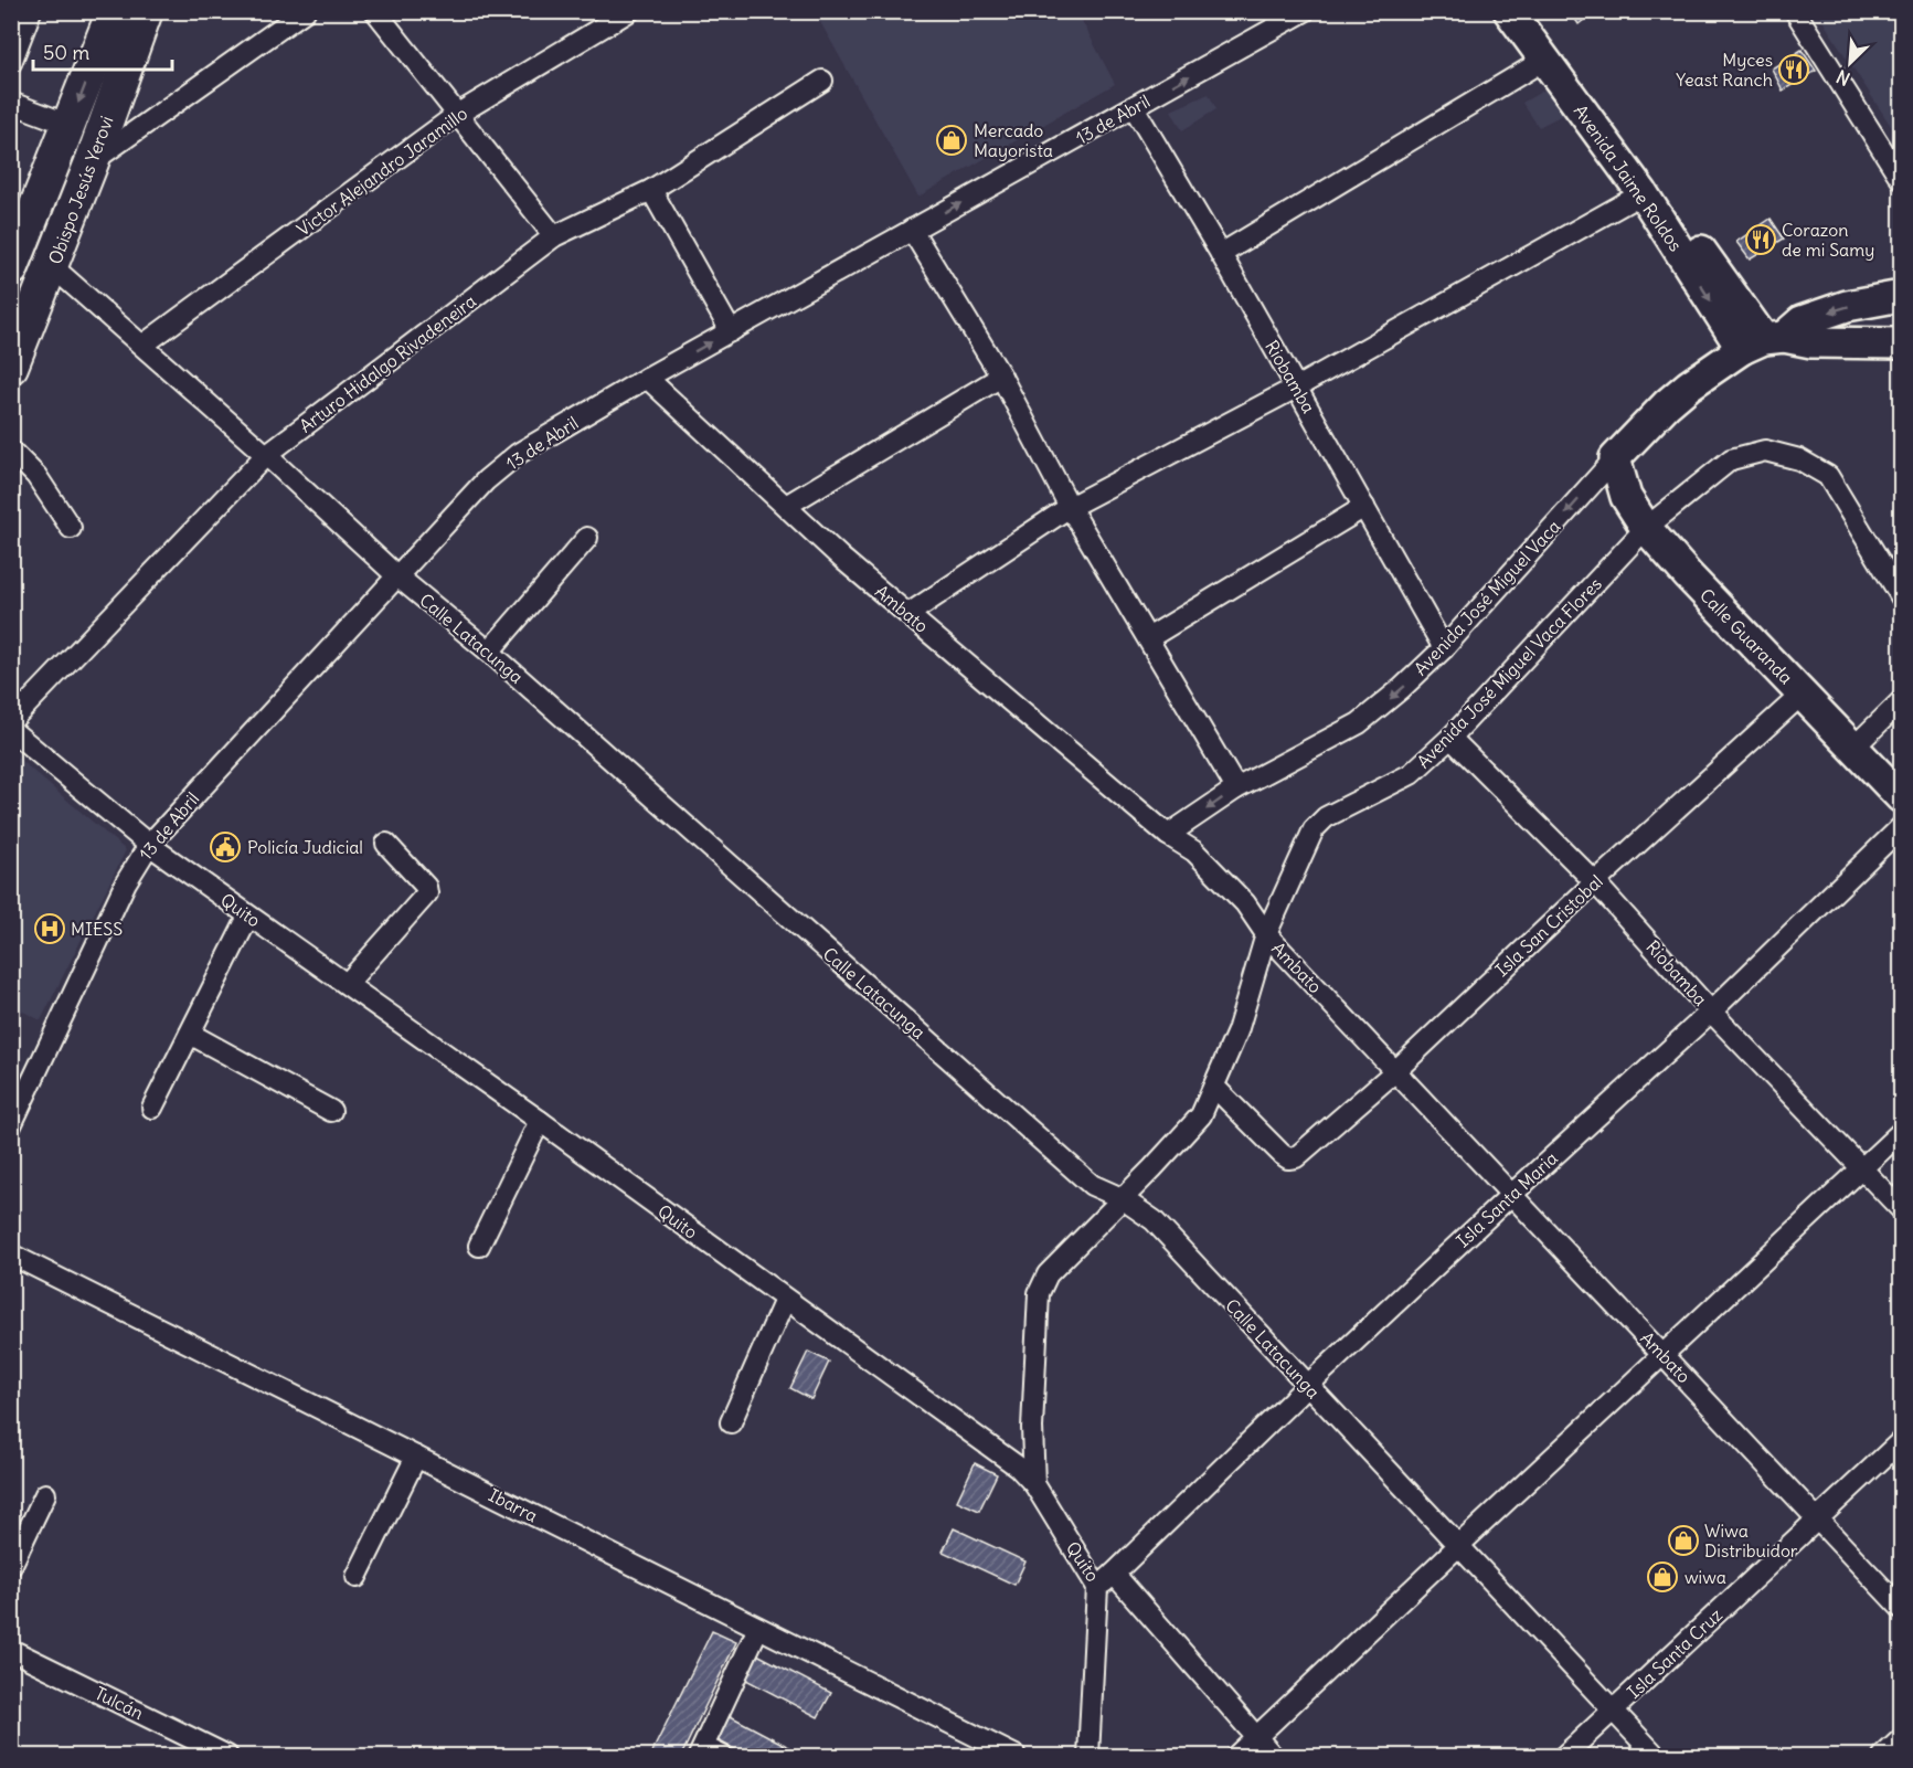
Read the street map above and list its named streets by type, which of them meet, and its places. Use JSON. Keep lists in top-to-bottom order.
{
  "streets": {
    "main road": ["Obispo Jesús Yerovi"],
    "street": [
      "13 de Abril",
      "Victor Alejandro Jaramillo",
      "Avenida Jaime Roldos",
      "Arturo Hidalgo Rivadeneira",
      "Riobamba",
      "Avenida José Miguel Vaca",
      "Ambato",
      "Calle Guaranda",
      "Calle Latacunga",
      "Avenida José Miguel Vaca Flores",
      "Quito",
      "Isla San Cristobal",
      "Isla Santa Maria",
      "Ibarra",
      "Isla Santa Cruz",
      "Tulcán"
    ]
  },
  "crossings": [
    ["13 de Abril", "Riobamba"],
    ["13 de Abril", "Ambato"],
    ["13 de Abril", "Calle Latacunga"],
    ["13 de Abril", "Quito"],
    ["Victor Alejandro Jaramillo", "Calle Latacunga"],
    ["Avenida Jaime Roldos", "Avenida José Miguel Vaca"],
    ["Obispo Jesús Yerovi", "Calle Latacunga"],
    ["Arturo Hidalgo Rivadeneira", "Calle Latacunga"],
    ["Riobamba", "Avenida José Miguel Vaca"],
    ["Riobamba", "Avenida José Miguel Vaca Flores"],
    ["Riobamba", "Isla San Cristobal"],
    ["Riobamba", "Isla Santa Maria"],
    ["Avenida José Miguel Vaca", "Ambato"],
    ["Avenida José Miguel Vaca", "Calle Guaranda"],
    ["Ambato", "Avenida José Miguel Vaca Flores"],
    ["Ambato", "Isla San Cristobal"],
    ["Ambato", "Isla Santa Maria"],
    ["Ambato", "Isla Santa Cruz"],
    ["Calle Guaranda", "Avenida José Miguel Vaca Flores"],
    ["Calle Guaranda", "Isla San Cristobal"],
    ["Calle Latacunga", "Avenida José Miguel Vaca Flores"],
    ["Calle Latacunga", "Isla Santa Maria"],
    ["Calle Latacunga", "Isla Santa Cruz"],
    ["Avenida José Miguel Vaca Flores", "Quito"],
    ["Avenida José Miguel Vaca Flores", "Isla San Cristobal"],
    ["Quito", "Isla Santa Maria"]
  ],
  "one_way": ["Avenida José Miguel Vaca"],
  "places": {
    "restaurant": ["Myces Yeast Ranch", "Corazon de mi Samy"],
    "shop": ["Mercado Mayorista", "Wiwa Distribuidor", "wiwa"],
    "public building": ["Policía Judicial"],
    "hospital": ["MIESS"]
  },
  "scale_bar": "50 m",
  "north": "bottom left"
}
